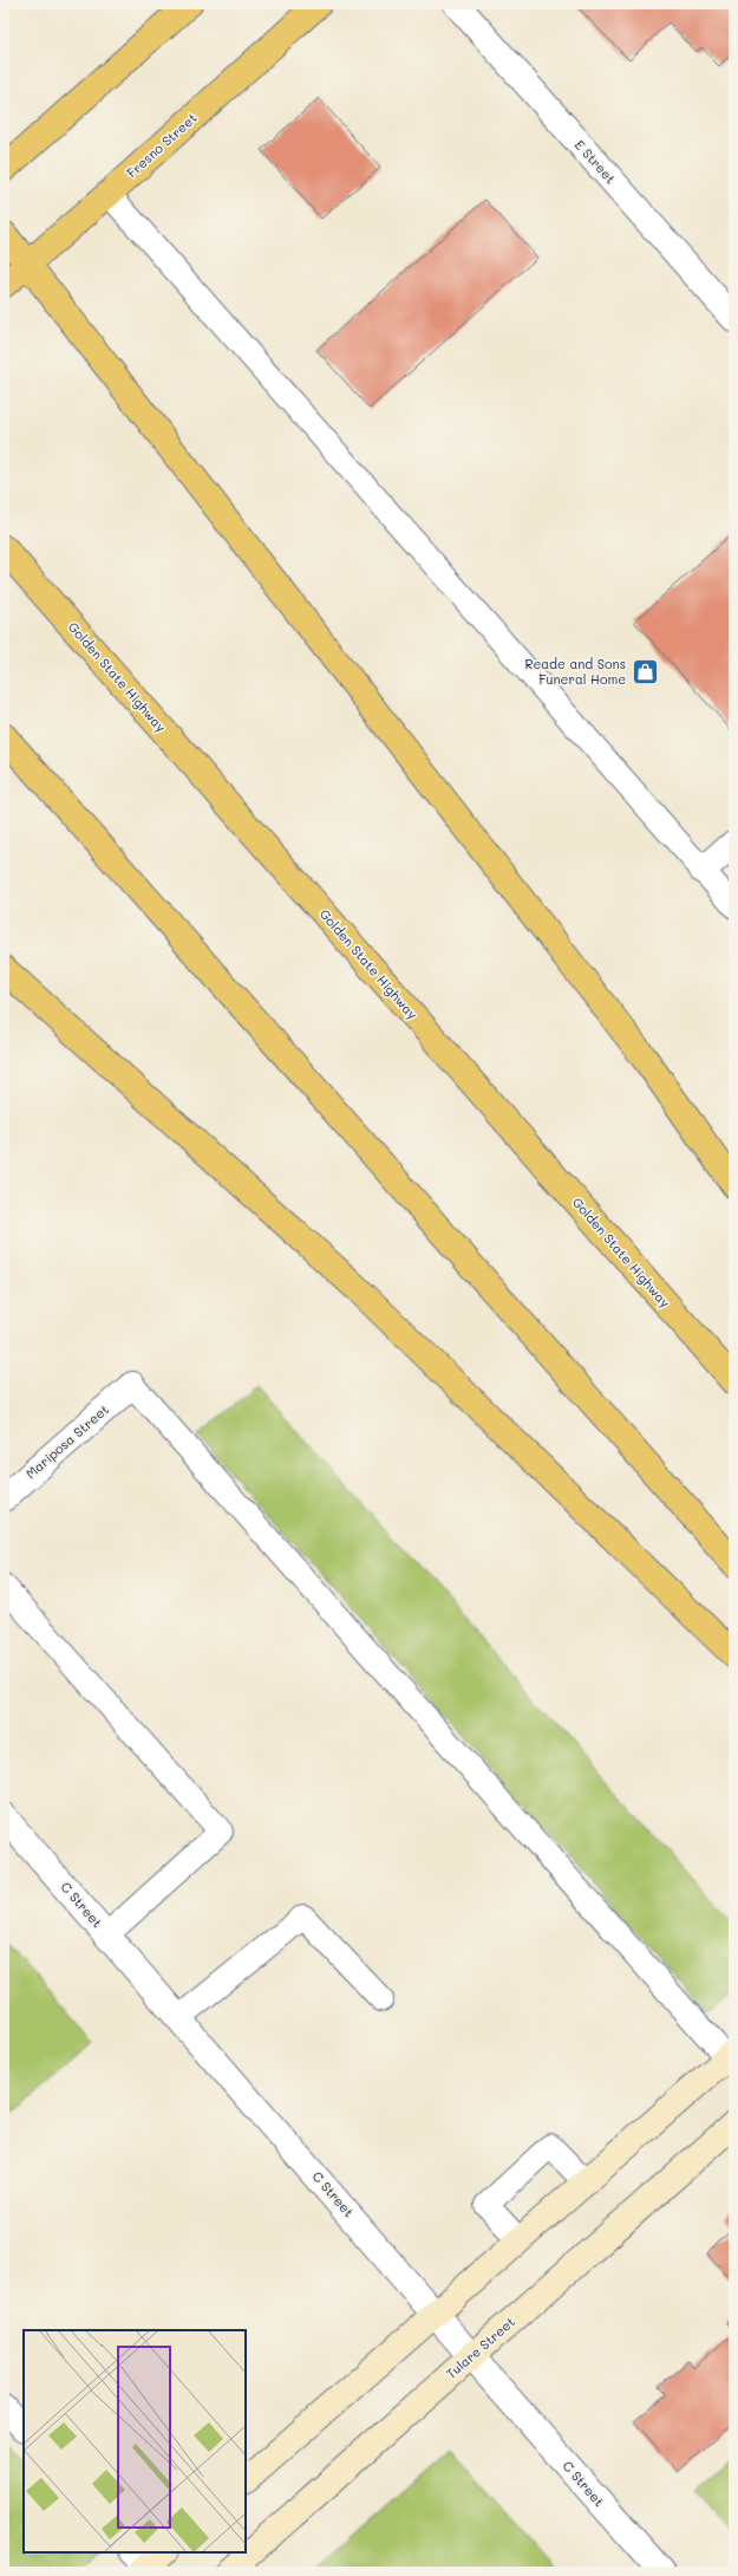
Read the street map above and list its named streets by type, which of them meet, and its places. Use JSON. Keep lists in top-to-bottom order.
{
  "streets": {
    "main road": ["Fresno Street", "Golden State Highway", "Tulare Street"],
    "street": ["E Street", "Mariposa Street", "C Street"]
  },
  "crossings": [
    ["C Street", "Tulare Street"]
  ],
  "places": {
    "shop": ["Reade and Sons Funeral Home"]
  }
}
